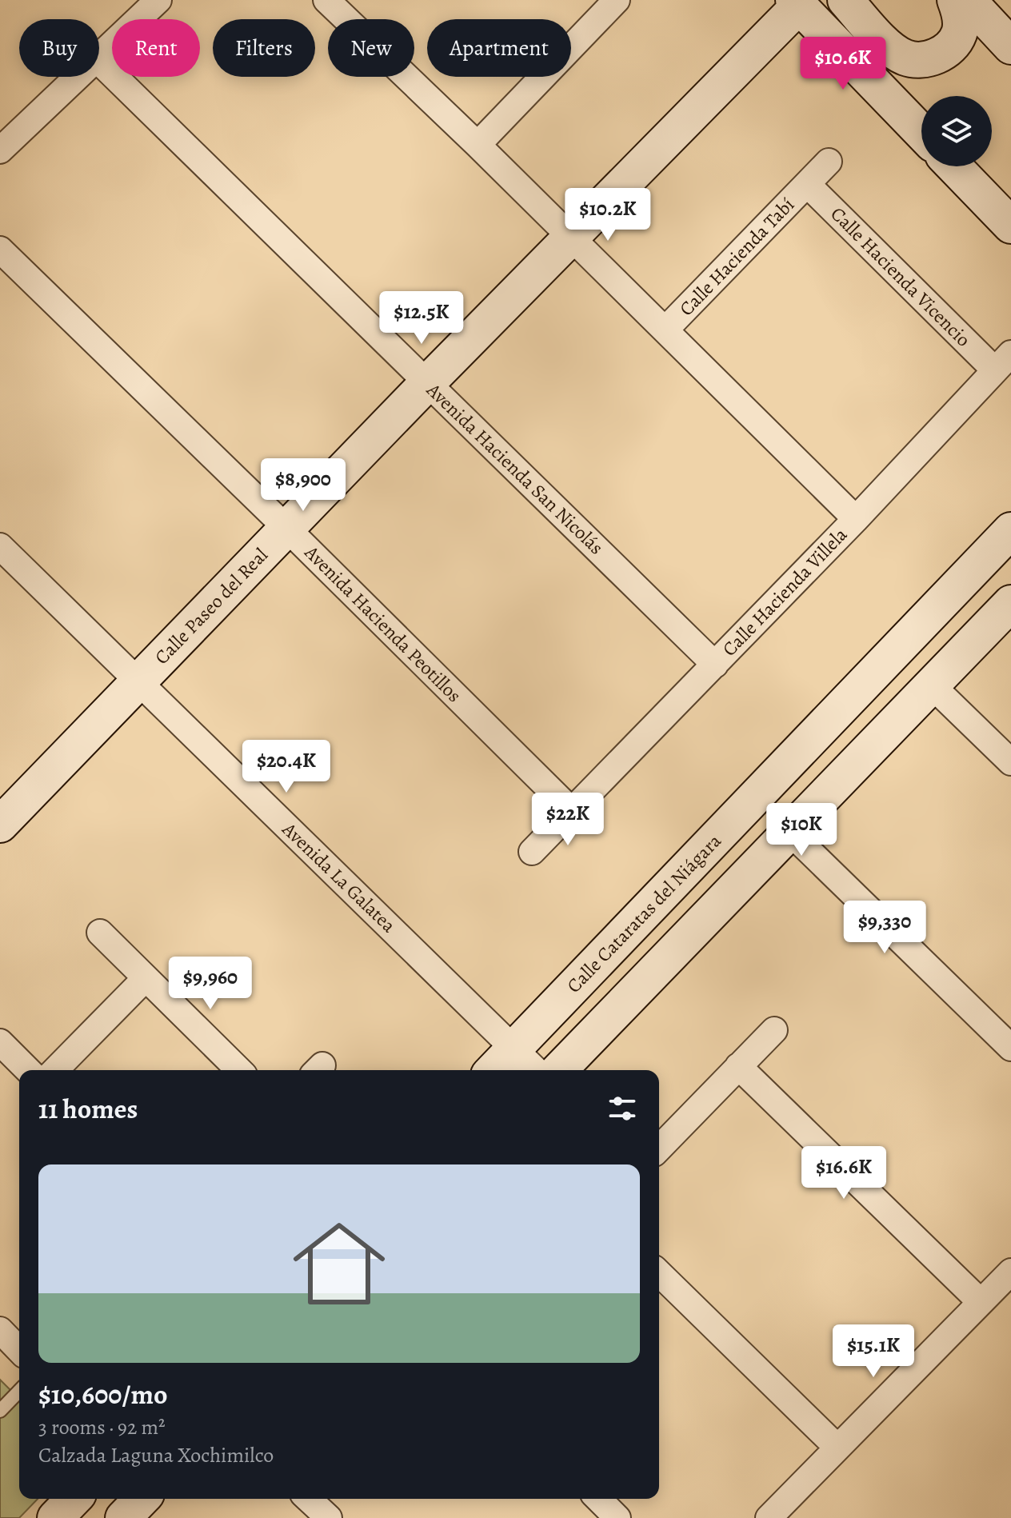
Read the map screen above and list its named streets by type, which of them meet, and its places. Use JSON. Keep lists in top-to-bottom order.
{
  "streets": {
    "main road": ["Calle Paseo del Real", "Calle Cataratas del Niágara"],
    "street": [
      "Calle Hacienda Tabí",
      "Calle Hacienda Vicencio",
      "Avenida Hacienda San Nicolás",
      "Calle Hacienda Villela",
      "Avenida Hacienda Peotillos",
      "Avenida La Galatea"
    ]
  },
  "crossings": [
    ["Calle Hacienda Tabí", "Calle Hacienda Vicencio"],
    ["Calle Hacienda Vicencio", "Calle Hacienda Villela"],
    ["Avenida Hacienda San Nicolás", "Calle Hacienda Villela"],
    ["Avenida Hacienda San Nicolás", "Calle Paseo del Real"],
    ["Calle Hacienda Villela", "Avenida Hacienda Peotillos"],
    ["Calle Paseo del Real", "Avenida Hacienda Peotillos"],
    ["Calle Paseo del Real", "Avenida La Galatea"],
    ["Avenida La Galatea", "Calle Cataratas del Niágara"]
  ],
  "page": {
    "chip": [
      "Buy",
      "Rent",
      "Filters",
      "New",
      "Apartment"
    ],
    "price": [
      "$10.6K",
      "$10.2K",
      "$12.5K",
      "$8,900",
      "$20.4K",
      "$22K",
      "$10K",
      "$9,330",
      "$9,960",
      "$16.6K",
      "$15.1K"
    ],
    "heading": "11 homes",
    "list": [
      {
        "name": "$10,600/mo",
        "note": "3 rooms · 92 m² · Calzada Laguna Xochimilco"
      }
    ]
  }
}
